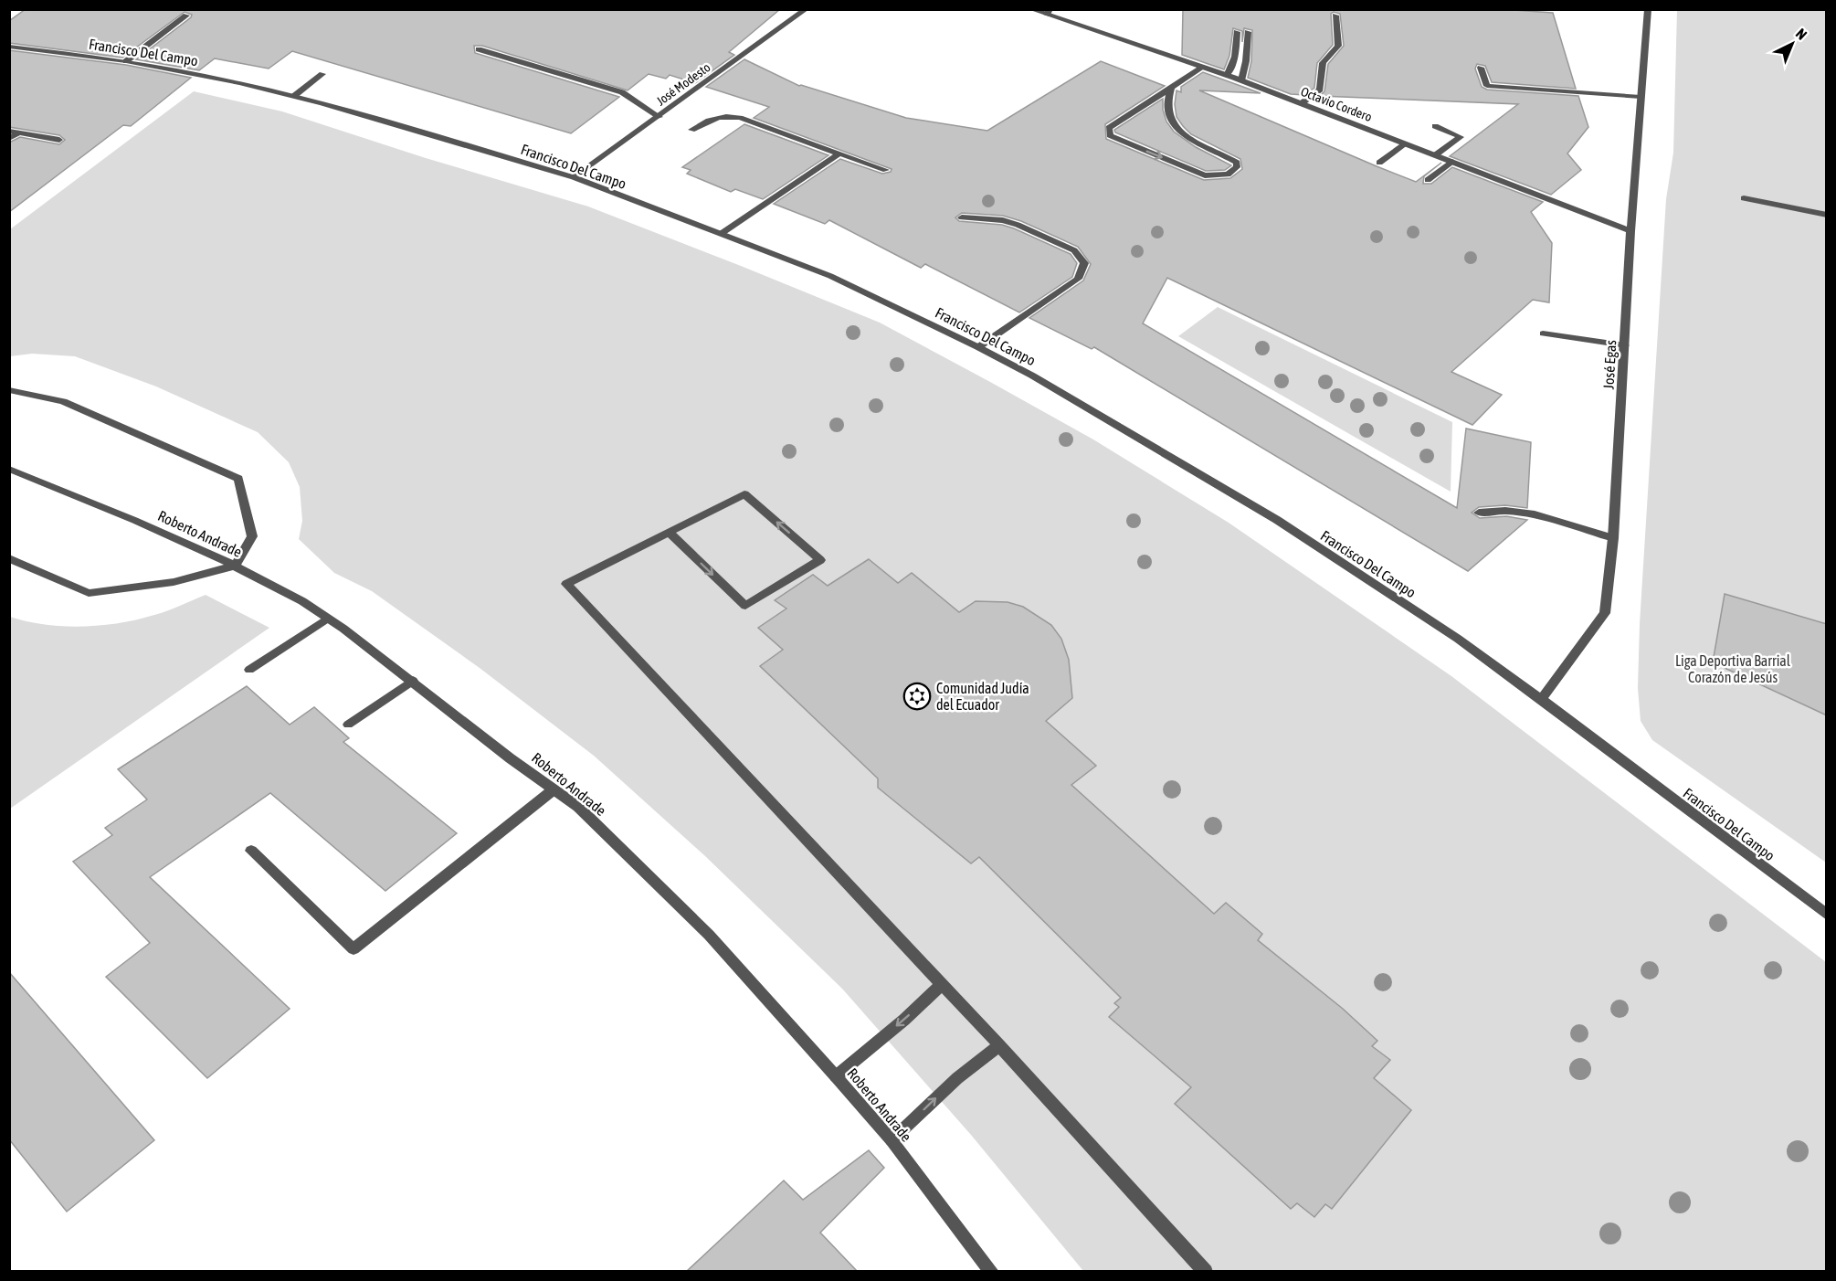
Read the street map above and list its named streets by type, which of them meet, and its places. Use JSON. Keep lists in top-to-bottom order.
{
  "streets": {
    "street": [
      "Francisco Del Campo",
      "José Modesto",
      "Octavio Cordero",
      "José Egas",
      "Roberto Andrade"
    ]
  },
  "crossings": [
    ["Francisco Del Campo", "José Modesto"],
    ["Francisco Del Campo", "José Egas"],
    ["Octavio Cordero", "José Egas"]
  ],
  "parks": ["Liga Deportiva Barrial Corazón de Jesús"],
  "places": {
    "synagogue": ["Comunidad Judía del Ecuador"]
  },
  "north": "top right"
}
